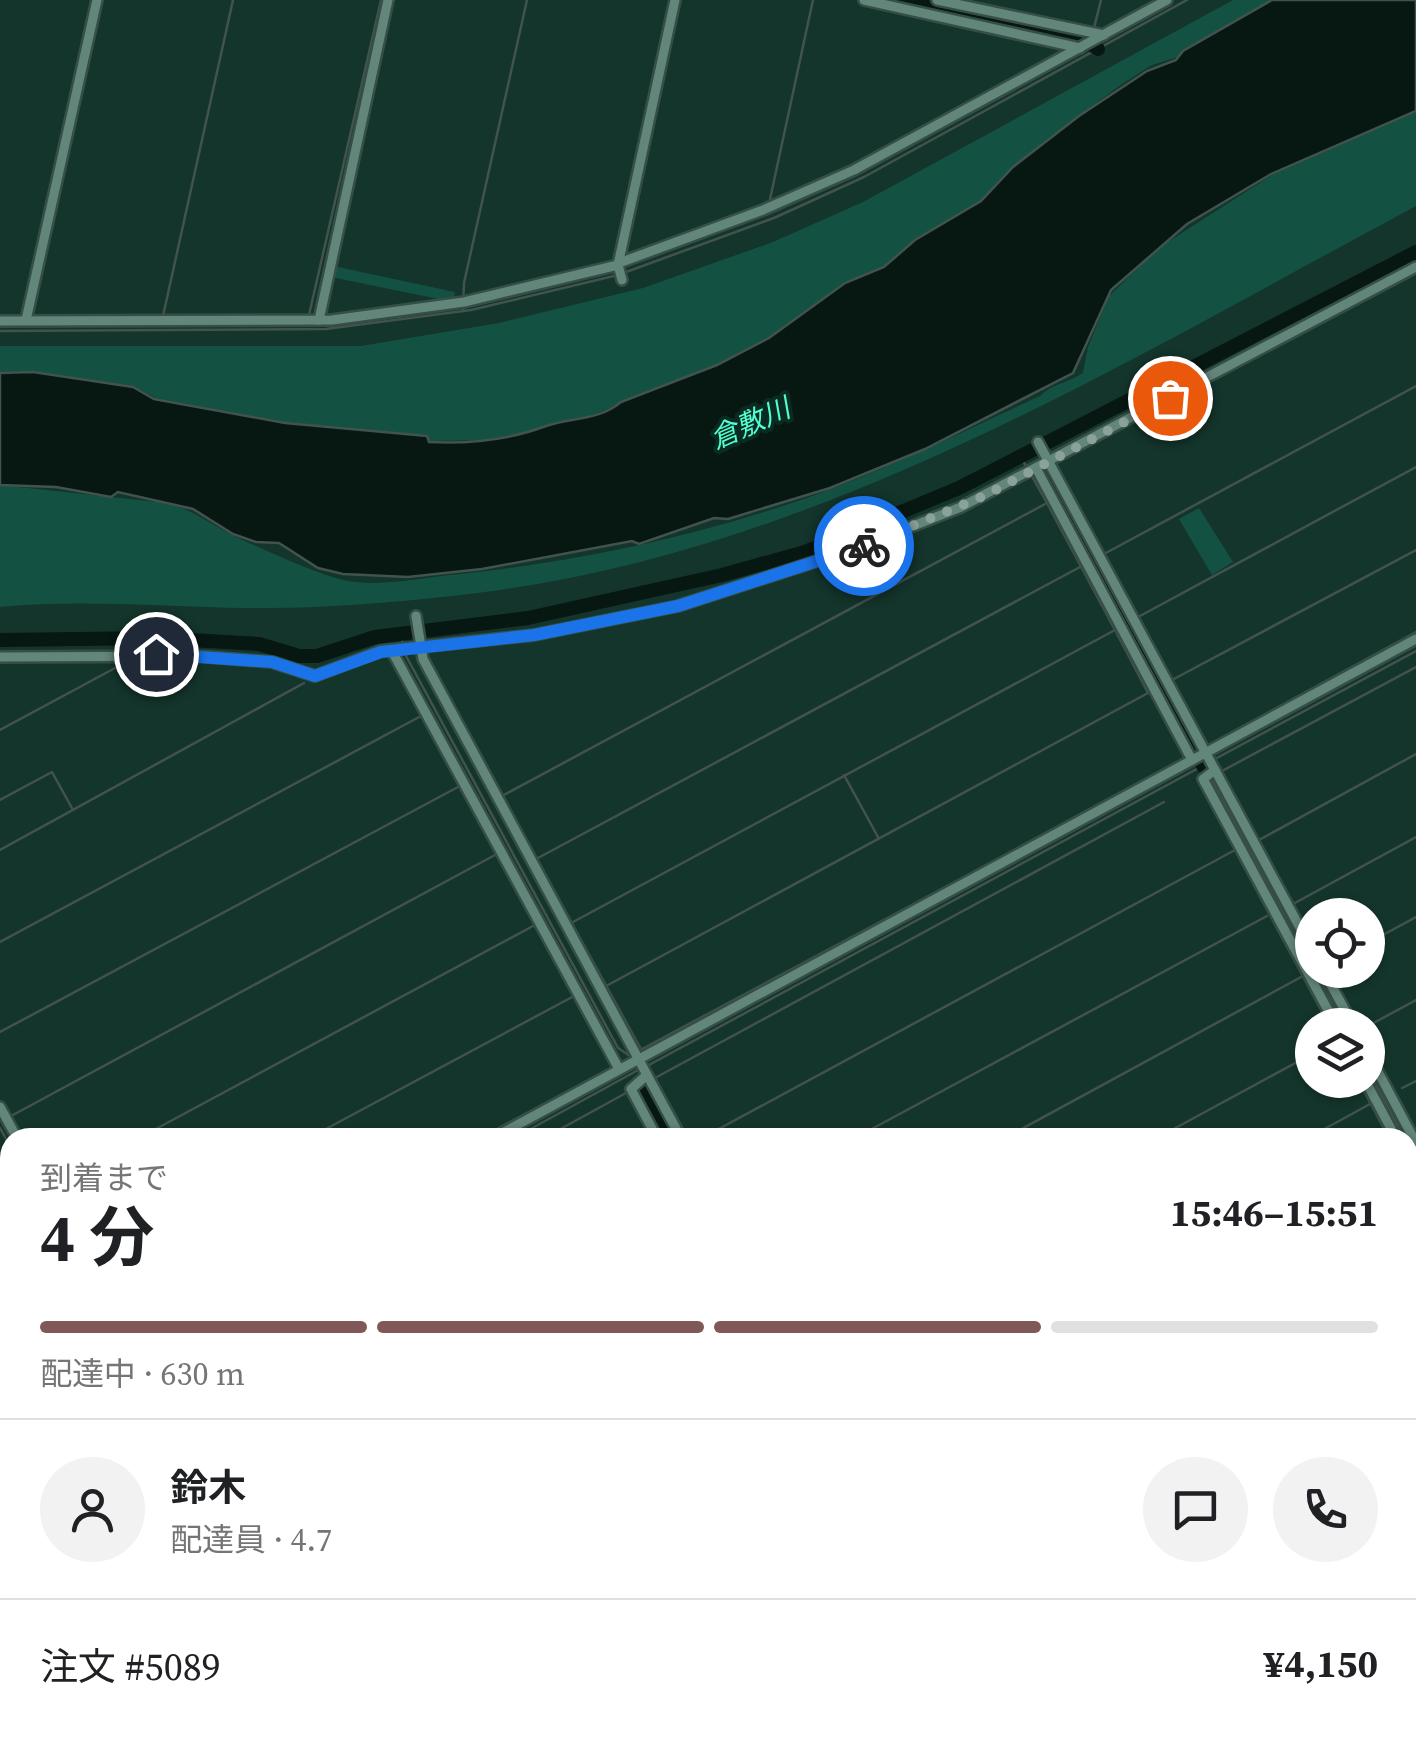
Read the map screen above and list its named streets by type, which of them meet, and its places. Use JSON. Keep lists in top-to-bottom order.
{
  "water": ["倉敷川"],
  "page": {
    "heading": ["4 分", "到着まで", "15:46–15:51"],
    "panel": [
      "鈴木",
      "配達員 · 4.7",
      "注文 #5089",
      "¥4,150"
    ],
    "bar": "配達中 · 630 m"
  }
}
